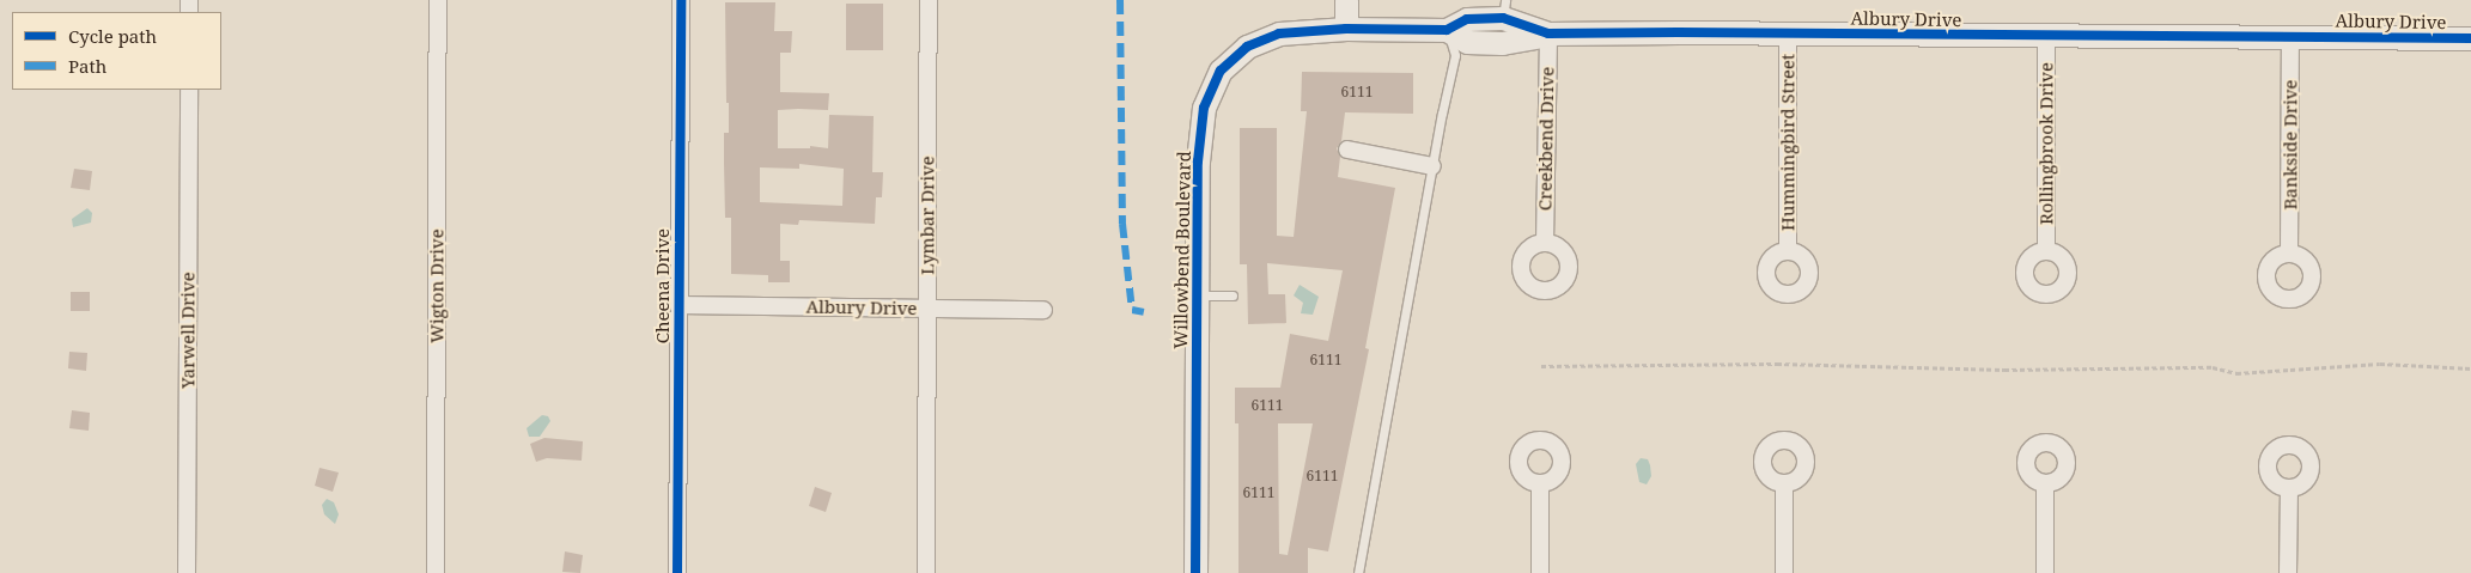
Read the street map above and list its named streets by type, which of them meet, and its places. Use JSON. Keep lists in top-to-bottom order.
{
  "streets": {
    "street": [
      "Albury Drive",
      "Creekbend Drive",
      "Hummingbird Street",
      "Rollingbrook Drive",
      "Bankside Drive",
      "Lymbar Drive",
      "Willowbend Boulevard",
      "Wigton Drive",
      "Cheena Drive",
      "Yarwell Drive"
    ]
  },
  "crossings": [
    ["Albury Drive", "Creekbend Drive"],
    ["Albury Drive", "Hummingbird Street"],
    ["Albury Drive", "Rollingbrook Drive"],
    ["Albury Drive", "Bankside Drive"],
    ["Albury Drive", "Lymbar Drive"],
    ["Albury Drive", "Willowbend Boulevard"],
    ["Albury Drive", "Cheena Drive"]
  ],
  "house_numbers": [
    "6111",
    "6111",
    "6111",
    "6111",
    "6111"
  ],
  "legend": ["Cycle path", "Path"]
}
